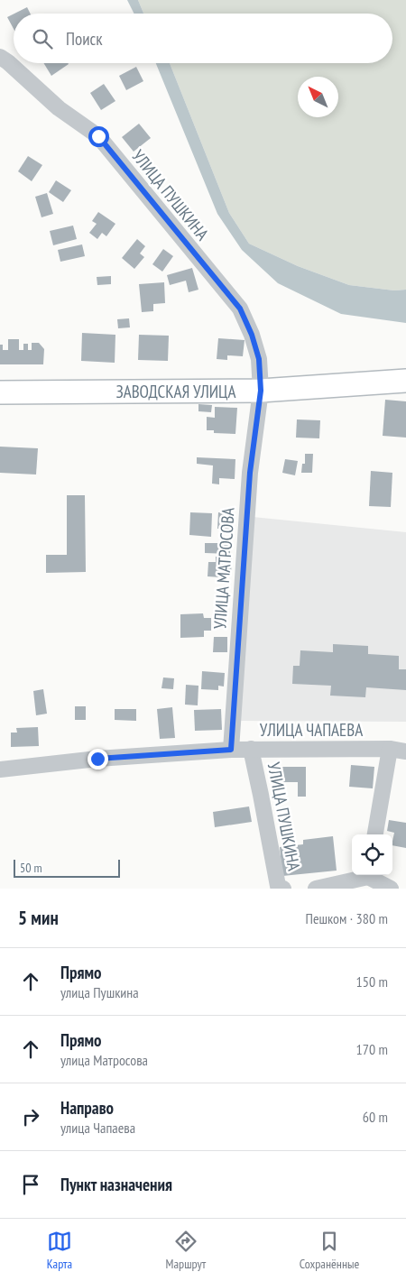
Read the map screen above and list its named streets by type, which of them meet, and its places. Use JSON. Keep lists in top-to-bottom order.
{
  "streets": {
    "street": [
      "УЛИЦА ПУШКИНА",
      "ЗАВОДСКАЯ УЛИЦА",
      "УЛИЦА МАТРОСОВА",
      "УЛИЦА ЧАПАЕВА"
    ]
  },
  "crossings": [
    ["УЛИЦА ПУШКИНА", "ЗАВОДСКАЯ УЛИЦА"],
    ["УЛИЦА ПУШКИНА", "УЛИЦА МАТРОСОВА"],
    ["УЛИЦА ПУШКИНА", "УЛИЦА ЧАПАЕВА"],
    ["ЗАВОДСКАЯ УЛИЦА", "УЛИЦА МАТРОСОВА"],
    ["УЛИЦА МАТРОСОВА", "УЛИЦА ЧАПАЕВА"]
  ],
  "scale_bar": "50 m",
  "north": "top left",
  "page": {
    "search": "Поиск",
    "scale": "50 m",
    "heading": ["5 мин", "Пешком · 380 m"],
    "list": [
      ["Прямо", "улица Пушкина", "150 m"],
      ["Прямо", "улица Матросова", "170 m"],
      ["Направо", "улица Чапаева", "60 m"],
      "Пункт назначения"
    ],
    "nav": ["Карта", "Маршрут", "Сохранённые"]
  }
}
